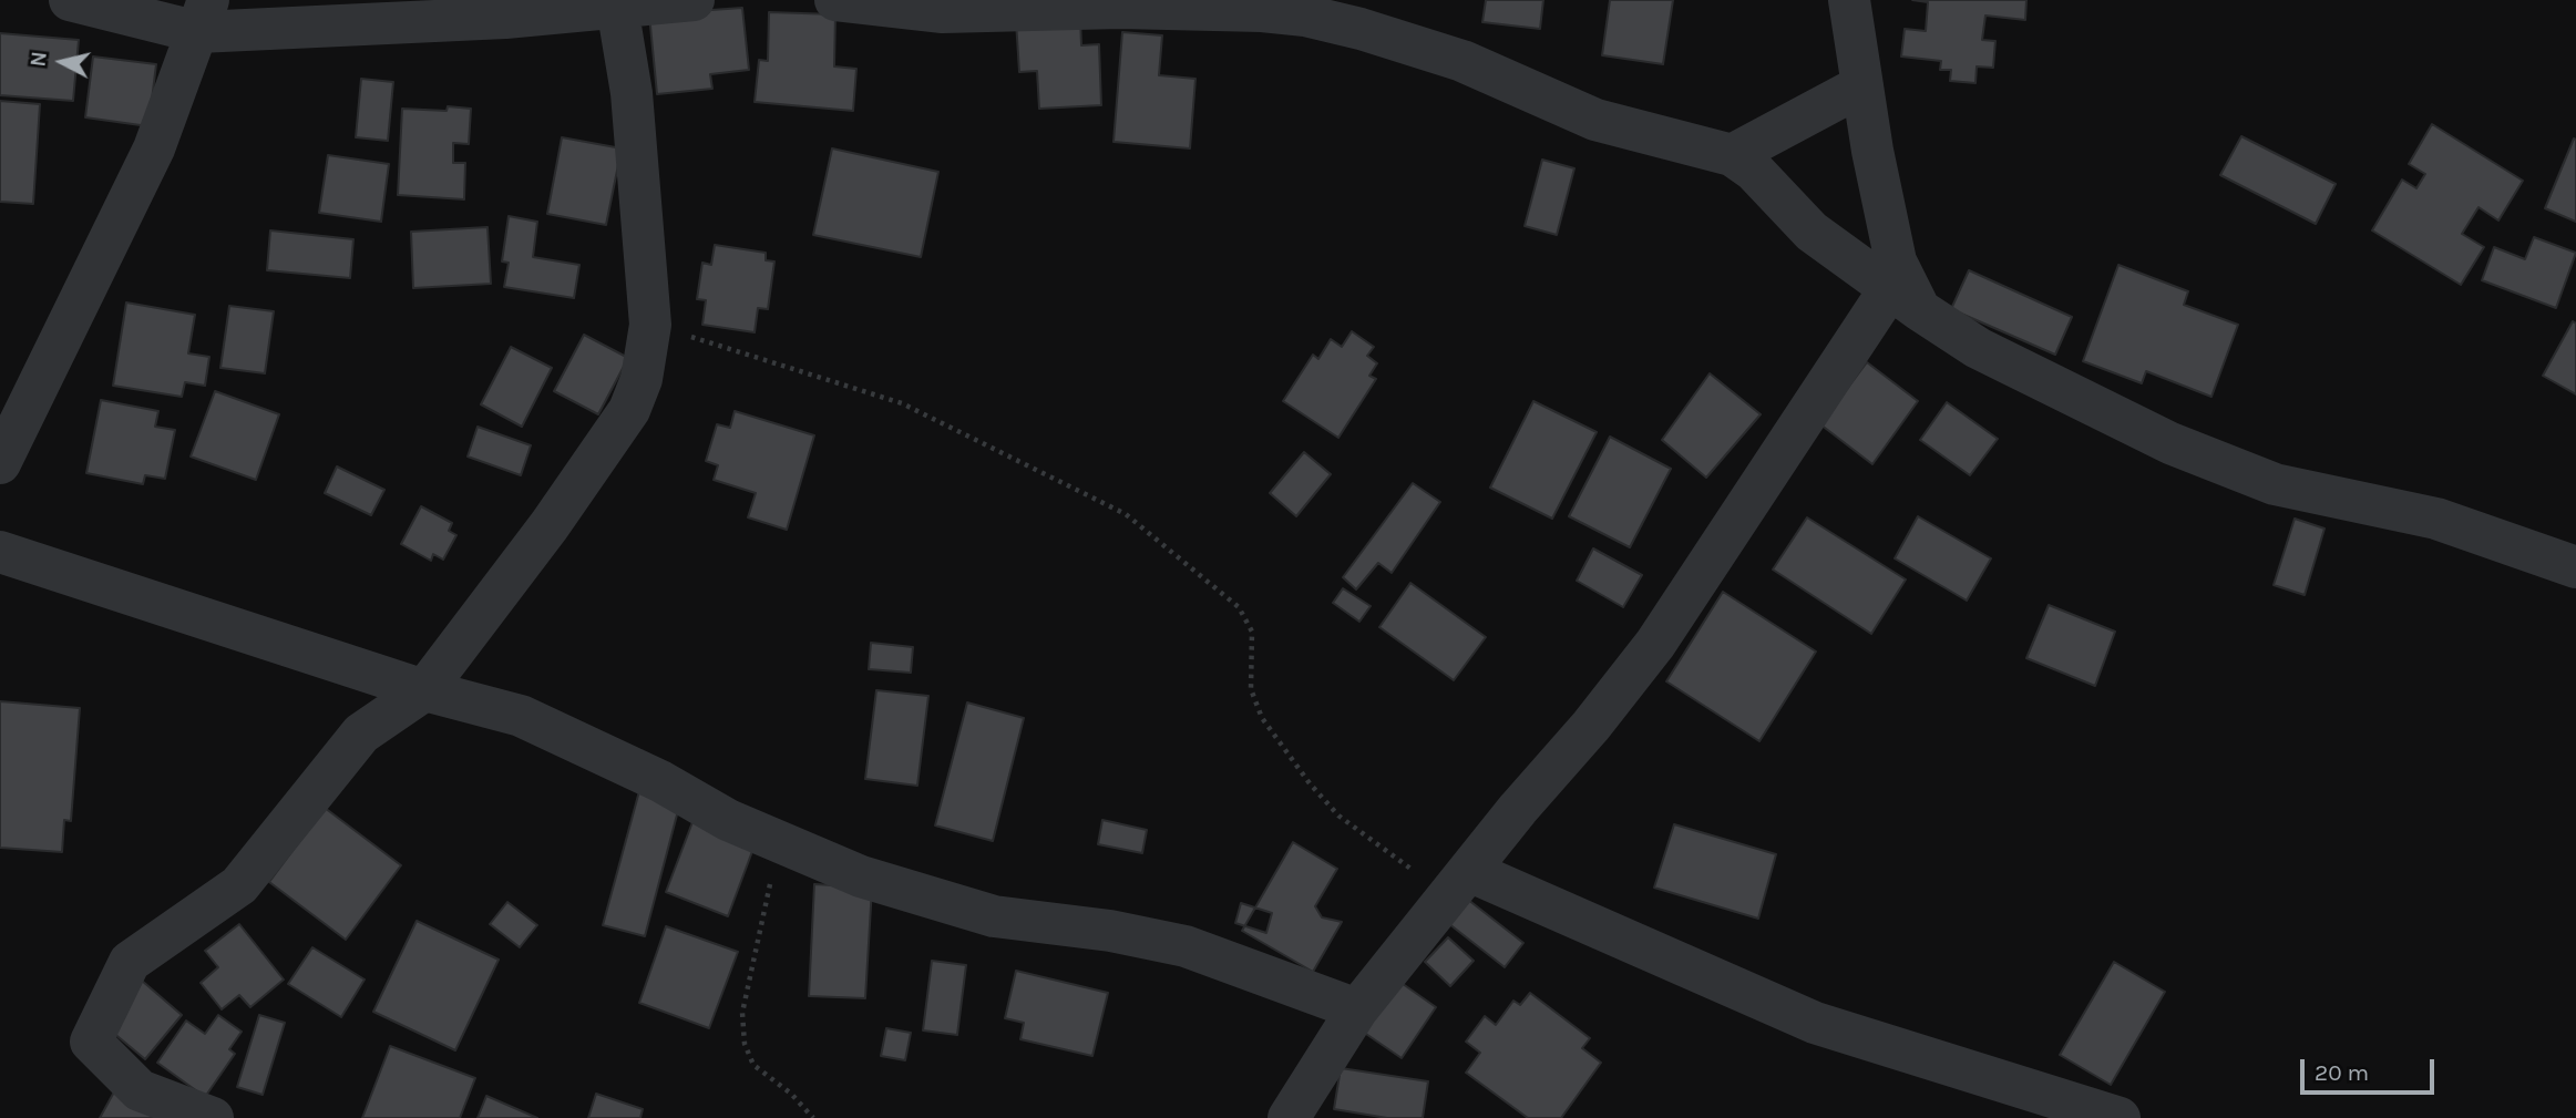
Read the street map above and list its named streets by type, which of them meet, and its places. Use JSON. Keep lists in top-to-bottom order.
{
  "scale_bar": "20 m",
  "north": "left"
}
